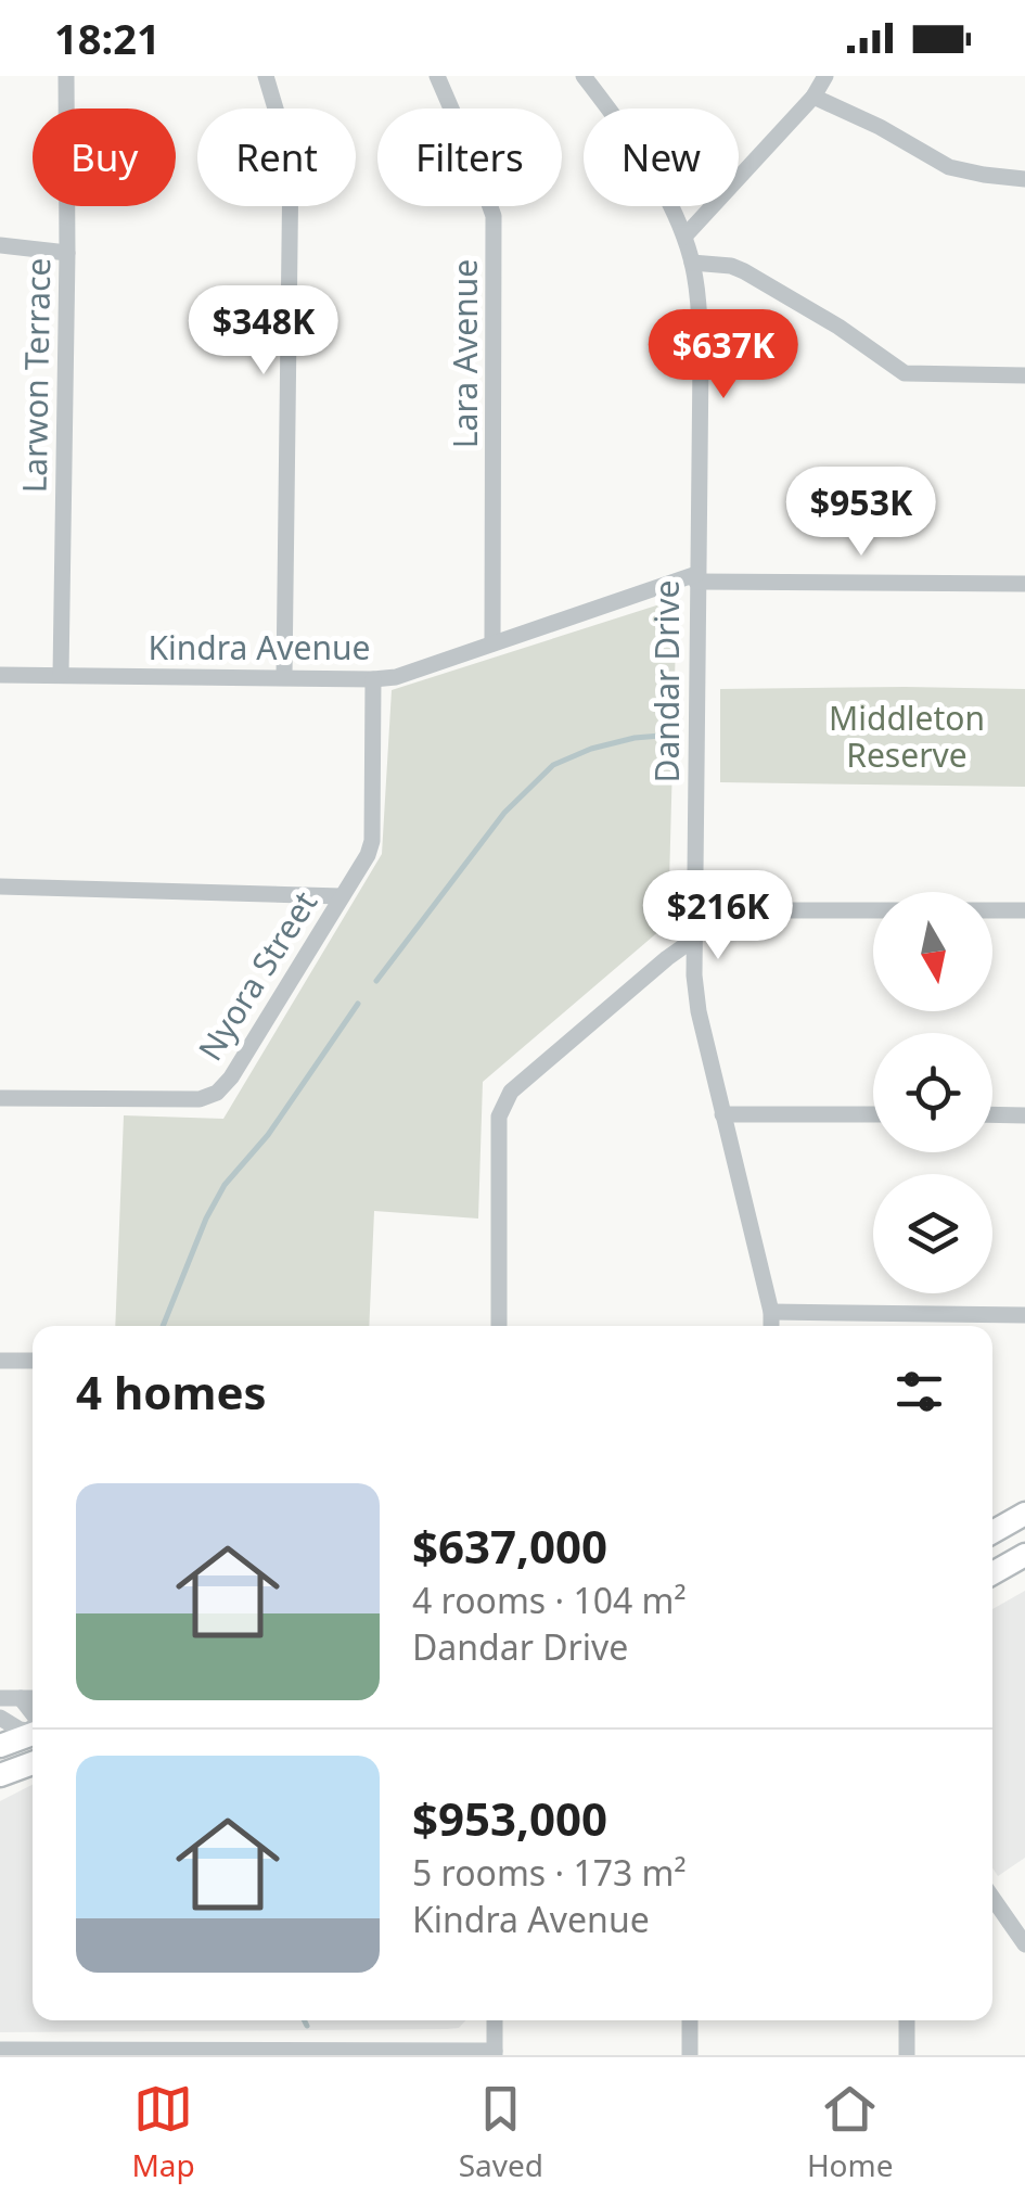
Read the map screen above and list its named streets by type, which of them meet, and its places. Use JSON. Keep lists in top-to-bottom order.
{
  "streets": {
    "street": [
      "Lara Avenue",
      "Larwon Terrace",
      "Kindra Avenue",
      "Dandar Drive",
      "Nyora Street"
    ]
  },
  "crossings": [
    ["Lara Avenue", "Kindra Avenue"],
    ["Larwon Terrace", "Kindra Avenue"],
    ["Kindra Avenue", "Dandar Drive"],
    ["Kindra Avenue", "Nyora Street"]
  ],
  "parks": ["Middleton Reserve"],
  "north": "bottom",
  "page": {
    "status": "18:21",
    "chip": [
      "Buy",
      "Rent",
      "Filters",
      "New"
    ],
    "price": [
      "$348K",
      "$637K",
      "$953K",
      "$216K"
    ],
    "heading": "4 homes",
    "list": [
      {
        "name": "$637,000",
        "note": "4 rooms · 104 m² · Dandar Drive"
      },
      {
        "name": "$953,000",
        "note": "5 rooms · 173 m² · Kindra Avenue"
      }
    ],
    "tabs": ["Map", "Saved", "Home"]
  }
}
